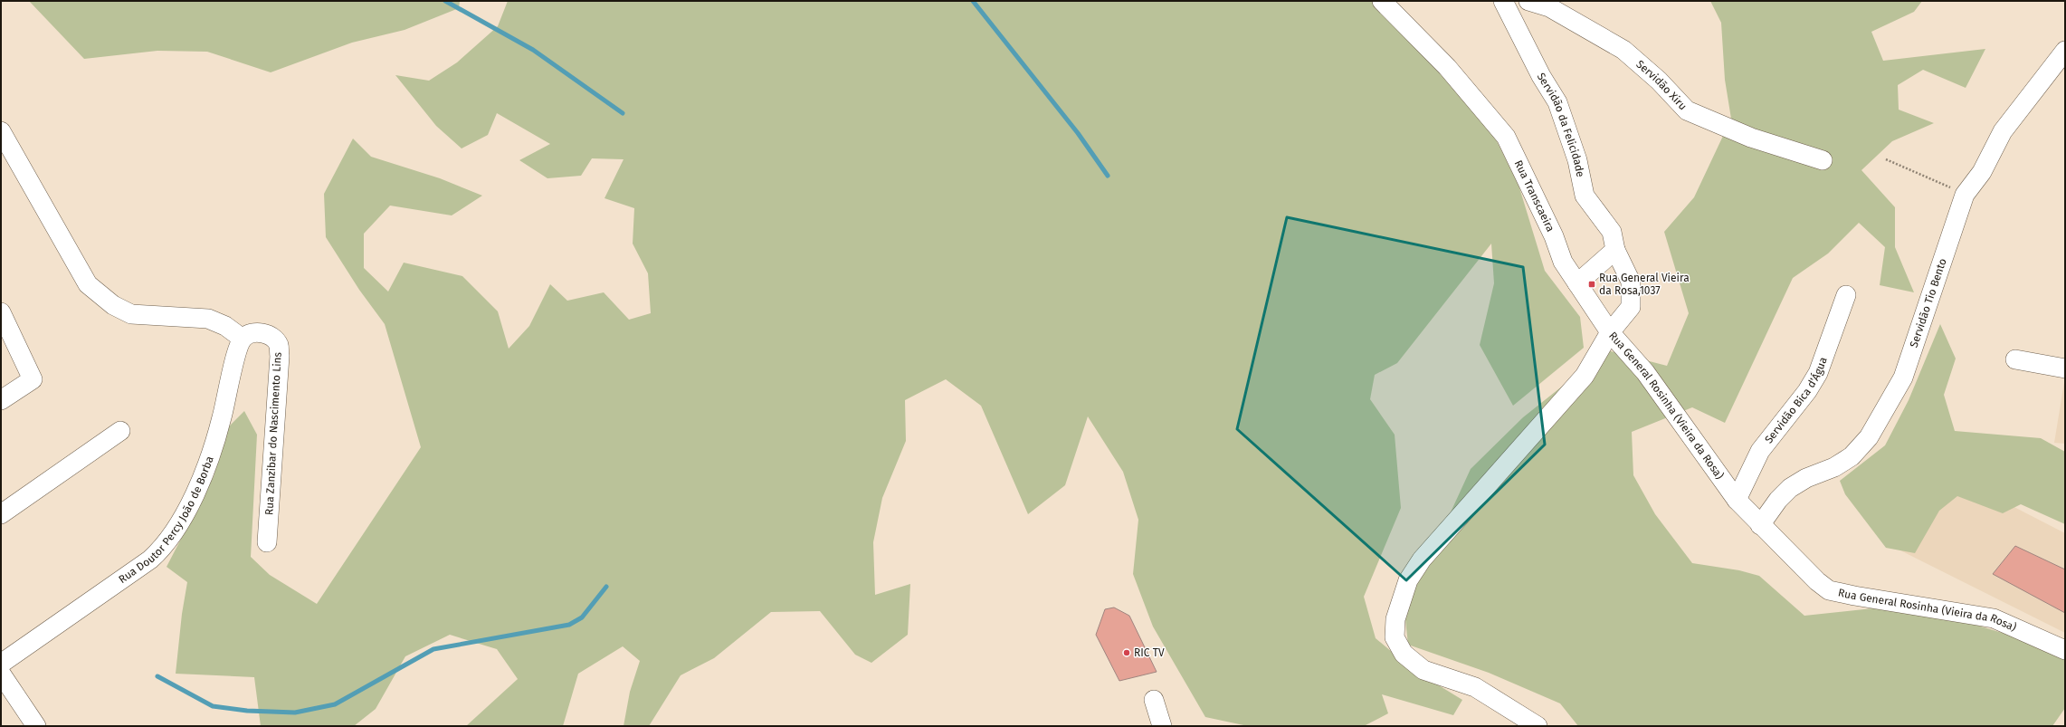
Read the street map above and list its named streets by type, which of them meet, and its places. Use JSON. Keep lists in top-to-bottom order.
{
  "streets": {
    "street": [
      "Servidão Xiru",
      "Servidão da Felicidade",
      "Rua Transcaeira",
      "Servidão Tio Bento",
      "Servidão Bica d'Água",
      "Rua General Rosinha (Vieira da Rosa)",
      "Rua Zanzibar do Nascimento Lins",
      "Rua Doutor Percy João de Borba"
    ]
  },
  "crossings": [
    ["Servidão da Felicidade", "Rua Transcaeira"],
    ["Servidão da Felicidade", "Rua General Rosinha (Vieira da Rosa)"],
    ["Rua Transcaeira", "Rua General Rosinha (Vieira da Rosa)"],
    ["Servidão Tio Bento", "Rua General Rosinha (Vieira da Rosa)"],
    ["Servidão Bica d'Água", "Rua General Rosinha (Vieira da Rosa)"],
    ["Rua Zanzibar do Nascimento Lins", "Rua Doutor Percy João de Borba"]
  ],
  "places": {
    "transit": ["Rua General Vieira da Rosa,1037"],
    "other": ["RIC TV"]
  }
}
